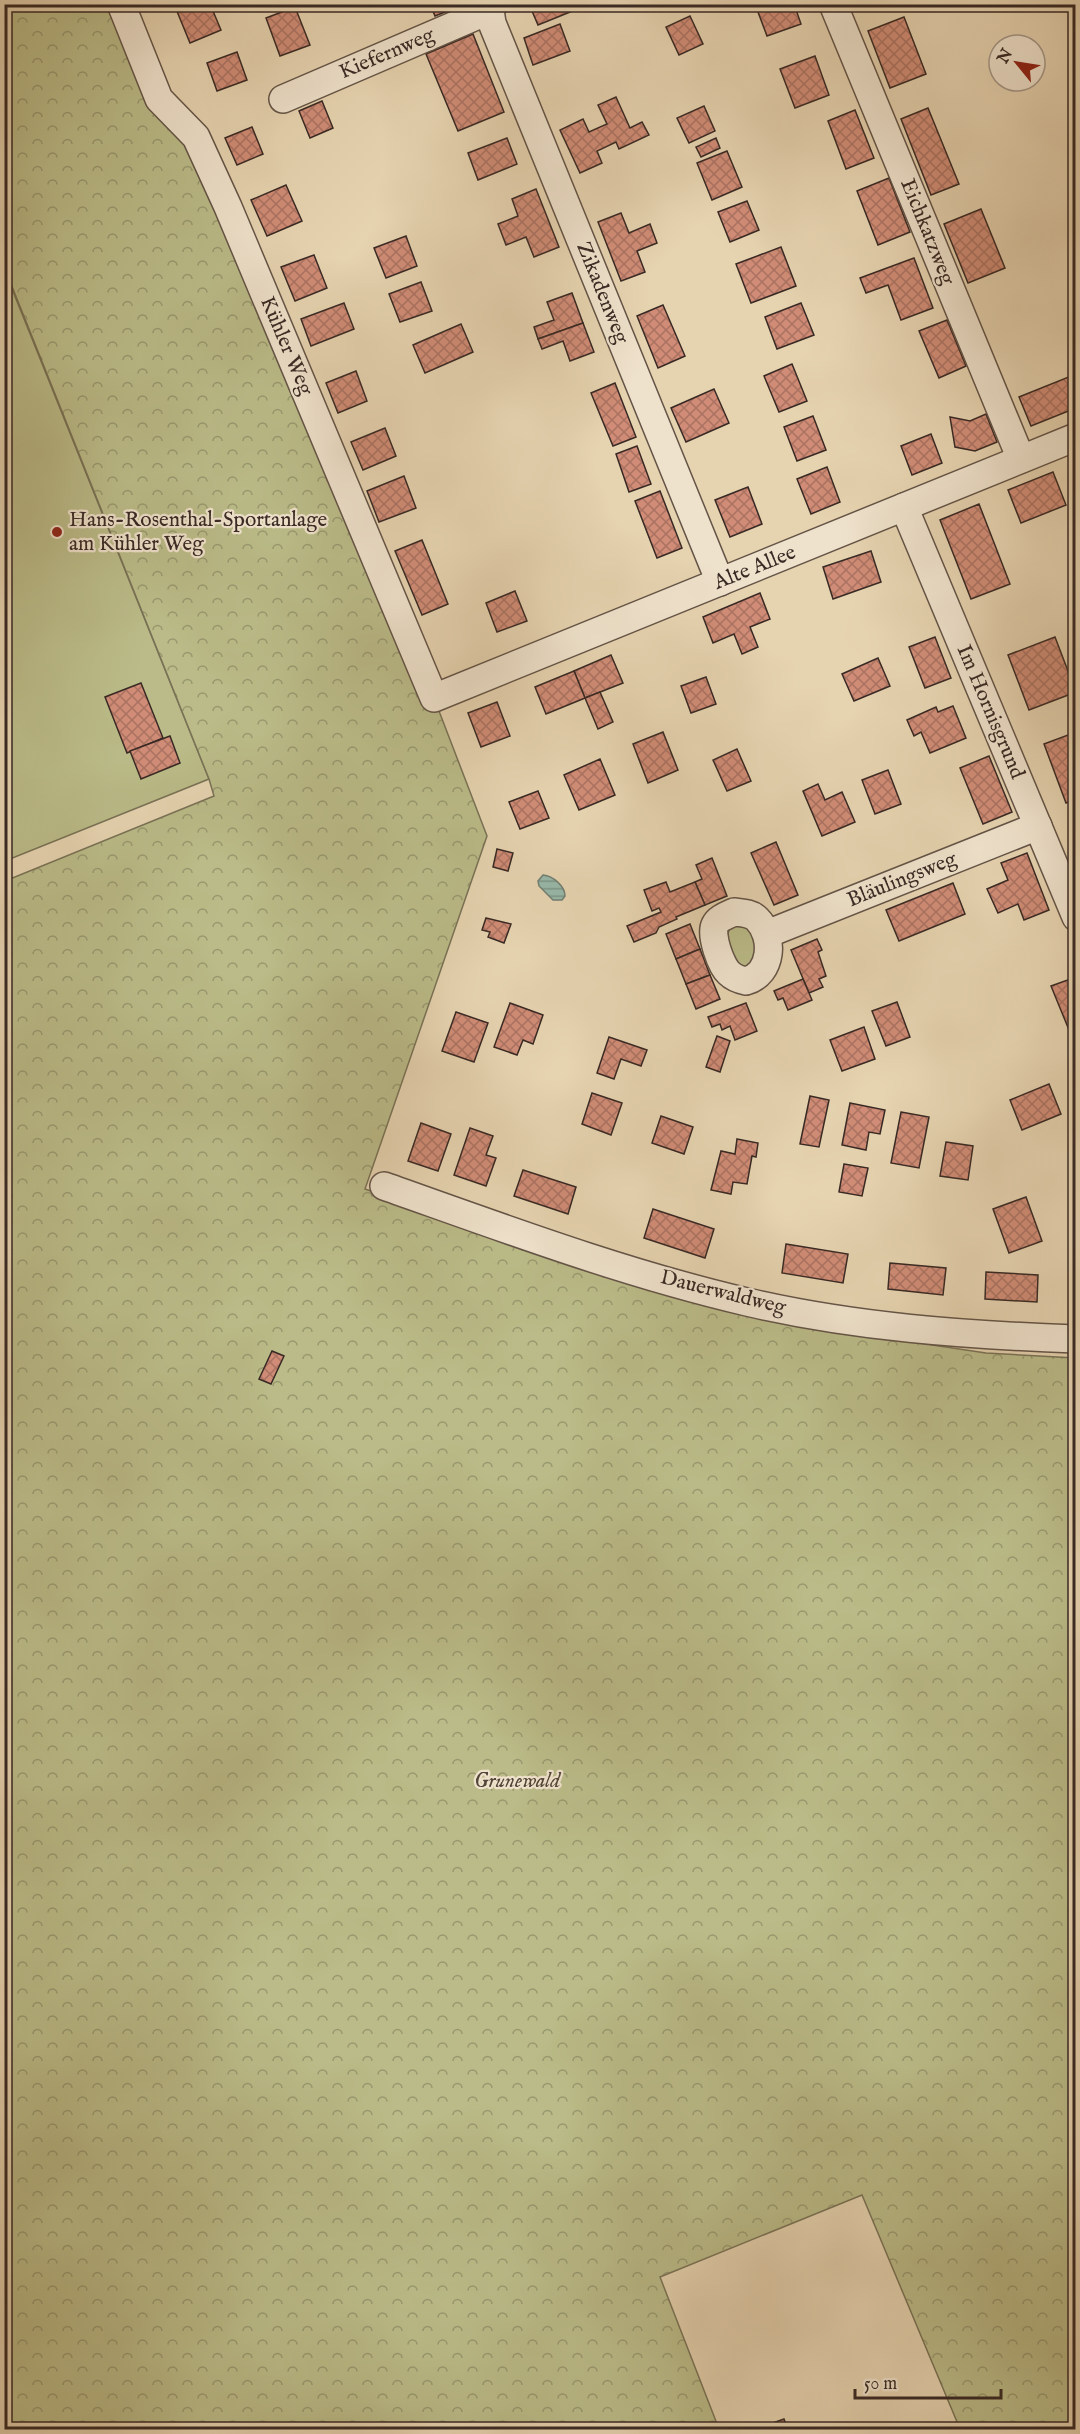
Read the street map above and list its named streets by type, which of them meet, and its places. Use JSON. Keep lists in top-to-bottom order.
{
  "streets": {
    "street": [
      "Kiefernweg",
      "Eichkatzweg",
      "Zikadenweg",
      "Kühler Weg",
      "Alte Allee",
      "Im Hornisgrund",
      "Bläulingsweg",
      "Dauerwaldweg"
    ]
  },
  "crossings": [
    ["Kiefernweg", "Zikadenweg"],
    ["Eichkatzweg", "Alte Allee"],
    ["Zikadenweg", "Alte Allee"],
    ["Kühler Weg", "Alte Allee"],
    ["Alte Allee", "Im Hornisgrund"],
    ["Im Hornisgrund", "Bläulingsweg"]
  ],
  "parks": ["Grunewald"],
  "places": ["Hans-Rosenthal-Sportanlage am Kühler Weg"],
  "scale_bar": "50 m",
  "north": "top left"
}
